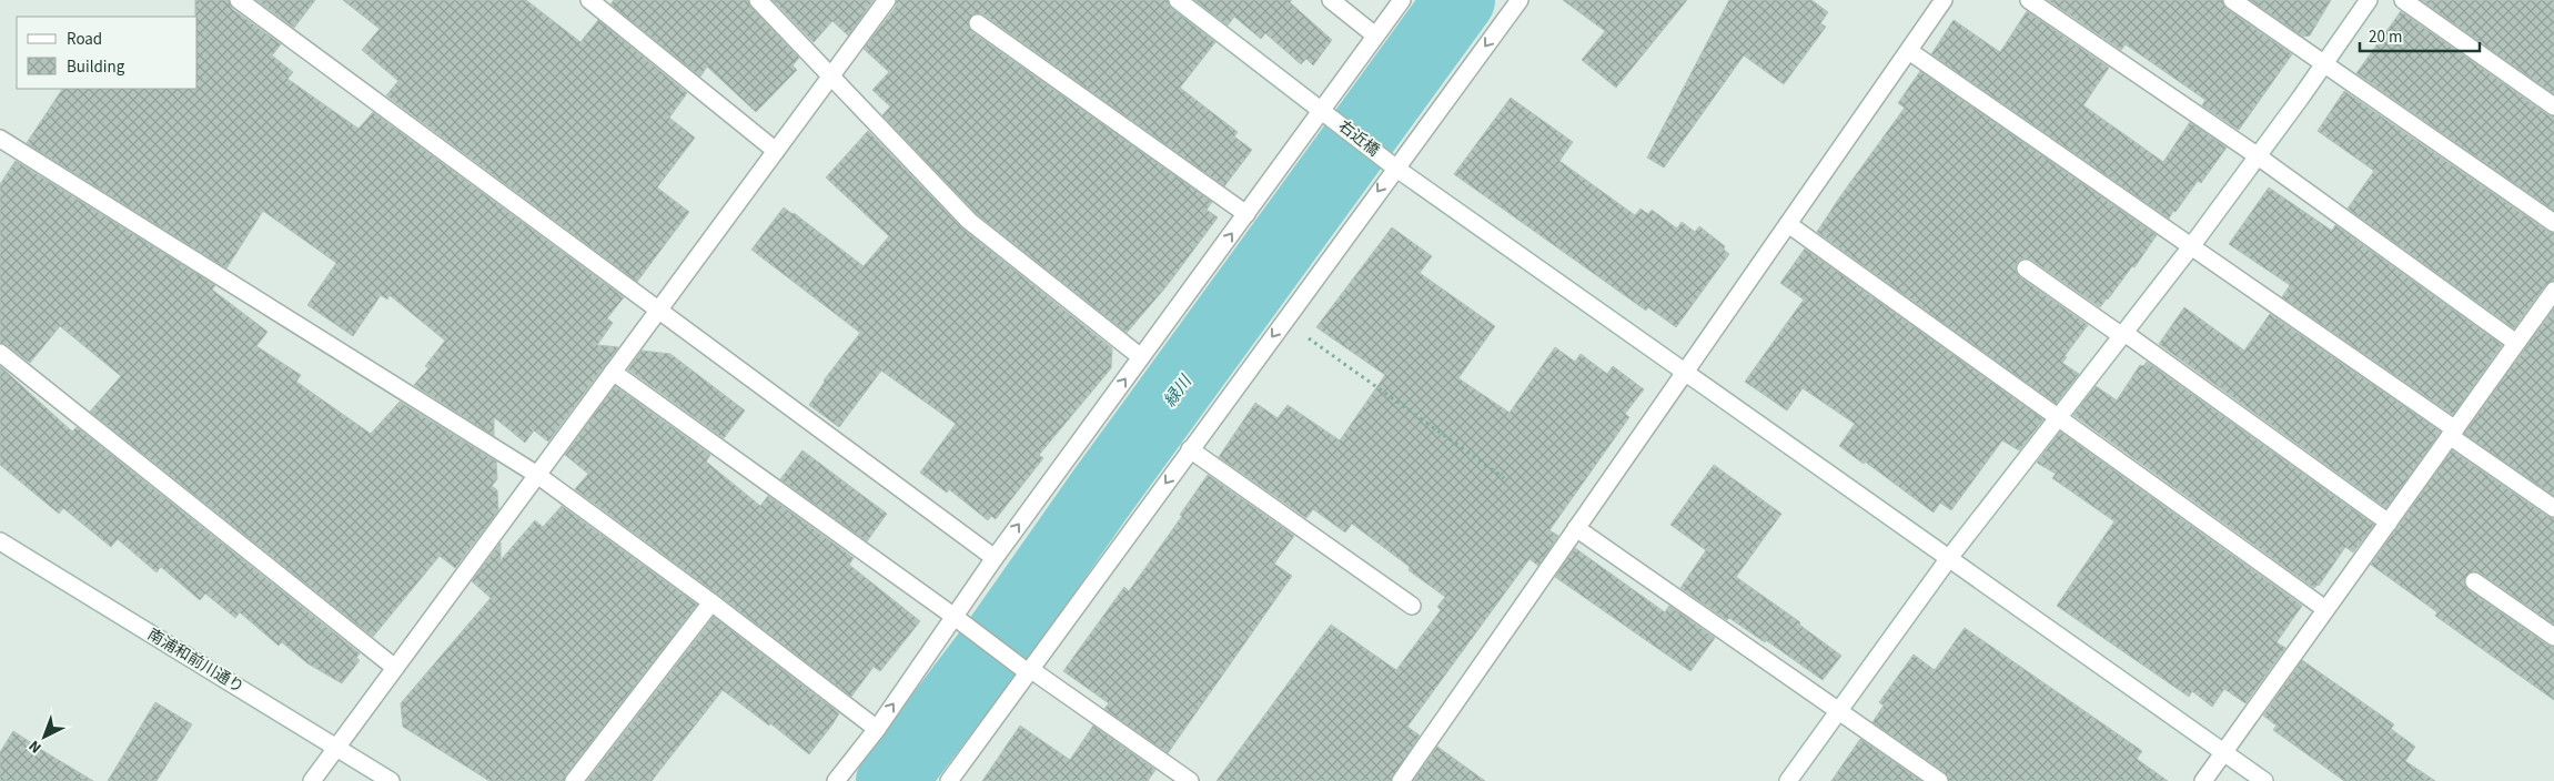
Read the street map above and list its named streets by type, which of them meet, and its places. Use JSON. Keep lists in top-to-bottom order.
{
  "streets": {
    "street": ["右近橋", "南浦和前川通り"]
  },
  "water": ["緑川"],
  "legend": ["Road", "Building"],
  "scale_bar": "20 m",
  "north": "bottom left"
}
